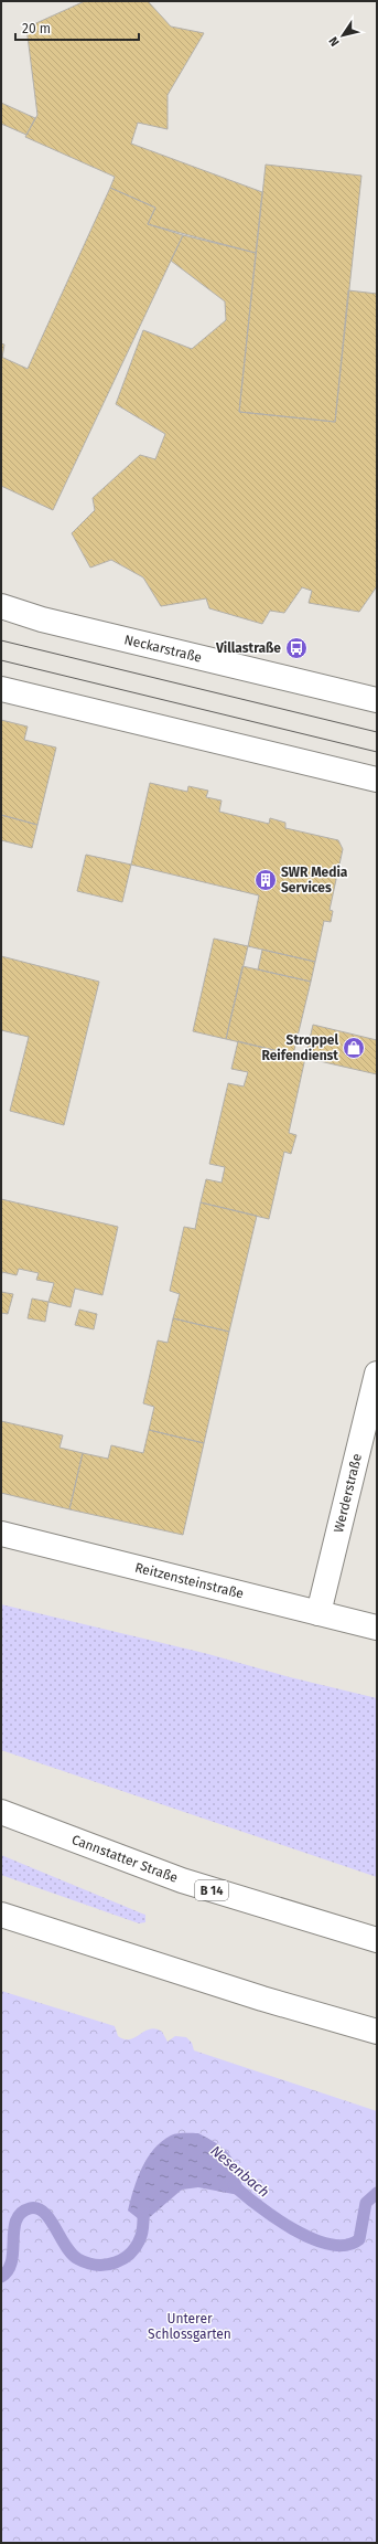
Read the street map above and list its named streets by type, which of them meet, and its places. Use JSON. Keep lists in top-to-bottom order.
{
  "streets": {
    "street": [
      "Neckarstraße",
      "Werderstraße",
      "Reitzensteinstraße",
      "Cannstatter Straße",
      "B 14"
    ]
  },
  "crossings": [
    ["Werderstraße", "Reitzensteinstraße"]
  ],
  "water": ["Nesenbach"],
  "parks": ["Unterer Schlossgarten"],
  "places": {
    "bus stop": ["Villastraße"],
    "building": ["SWR Media Services"],
    "shop": ["Stroppel Reifendienst"]
  },
  "scale_bar": "20 m",
  "north": "bottom left"
}
